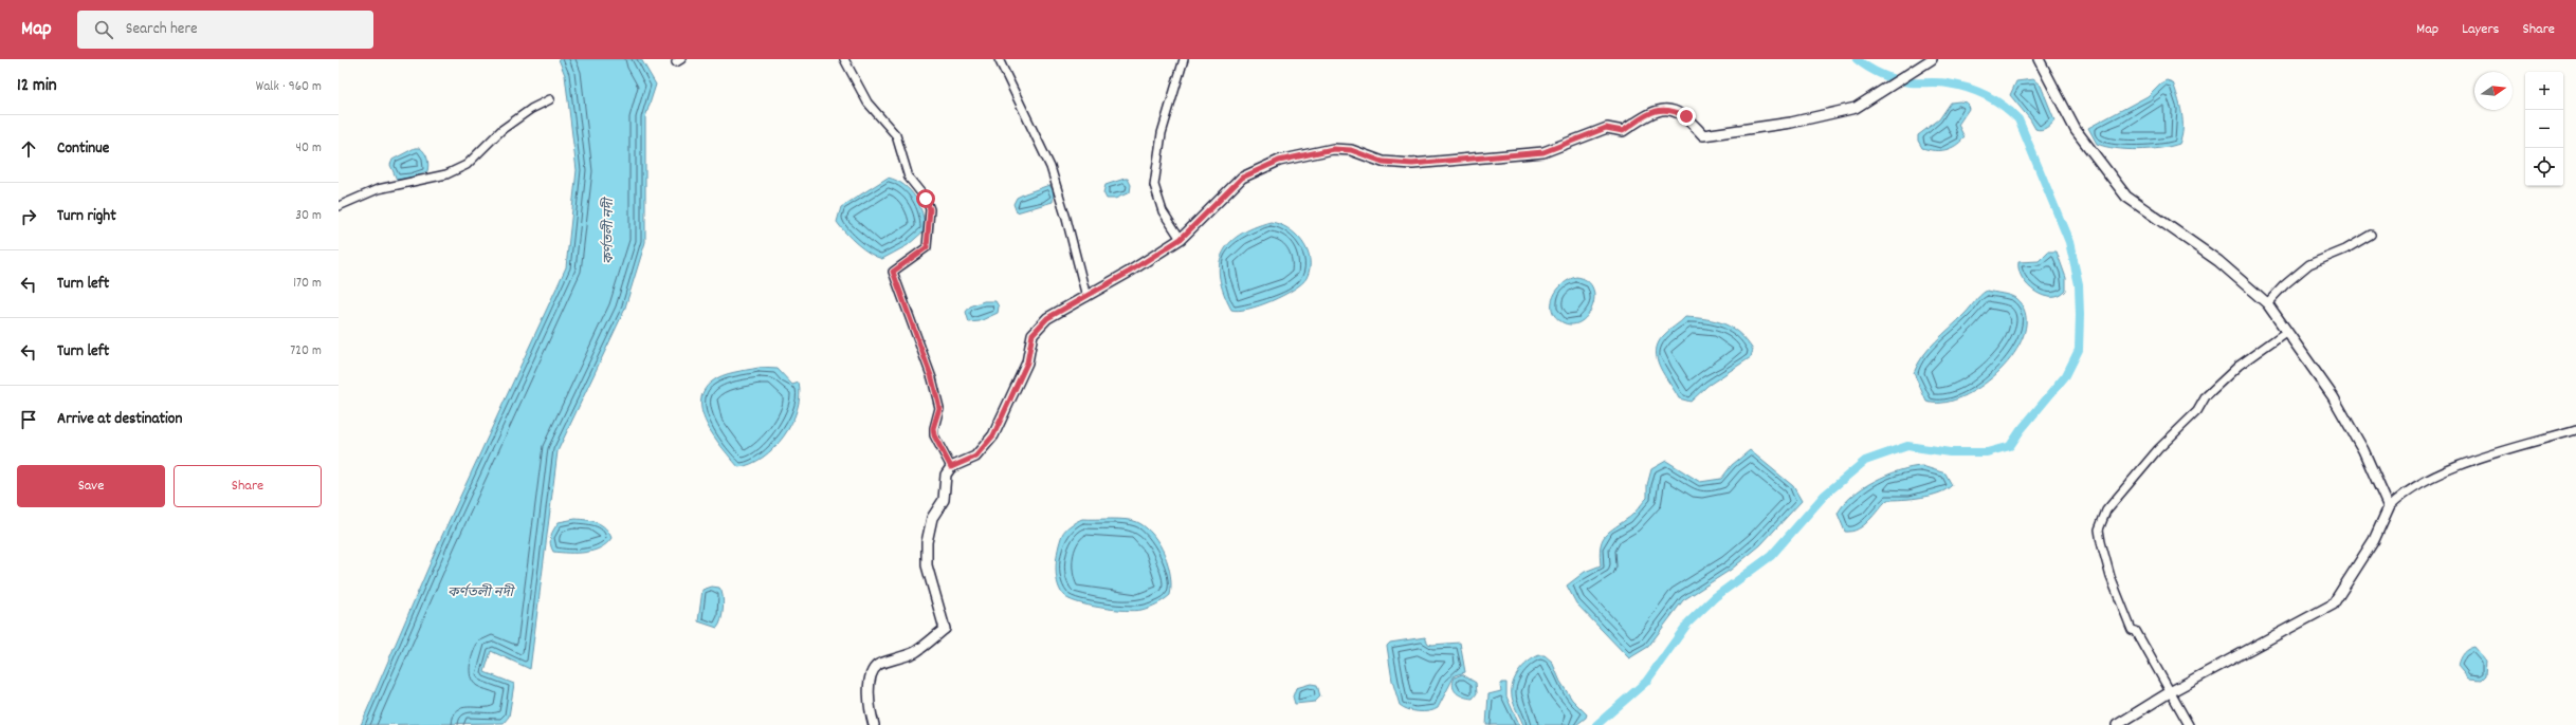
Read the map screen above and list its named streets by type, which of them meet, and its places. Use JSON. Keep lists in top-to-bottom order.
{
  "water": ["কর্ণতলী নদী"],
  "north": "right",
  "page": {
    "header": "Map",
    "search": "Search here",
    "nav": ["Map", "Layers", "Share"],
    "heading": ["12 min", "Walk · 960 m"],
    "map_buttons": ["+", "−"],
    "list": [
      ["Continue", "40 m"],
      ["Turn right", "30 m"],
      ["Turn left", "170 m"],
      ["Turn left", "720 m"],
      "Arrive at destination"
    ],
    "buttons": ["Save", "Share"]
  }
}
